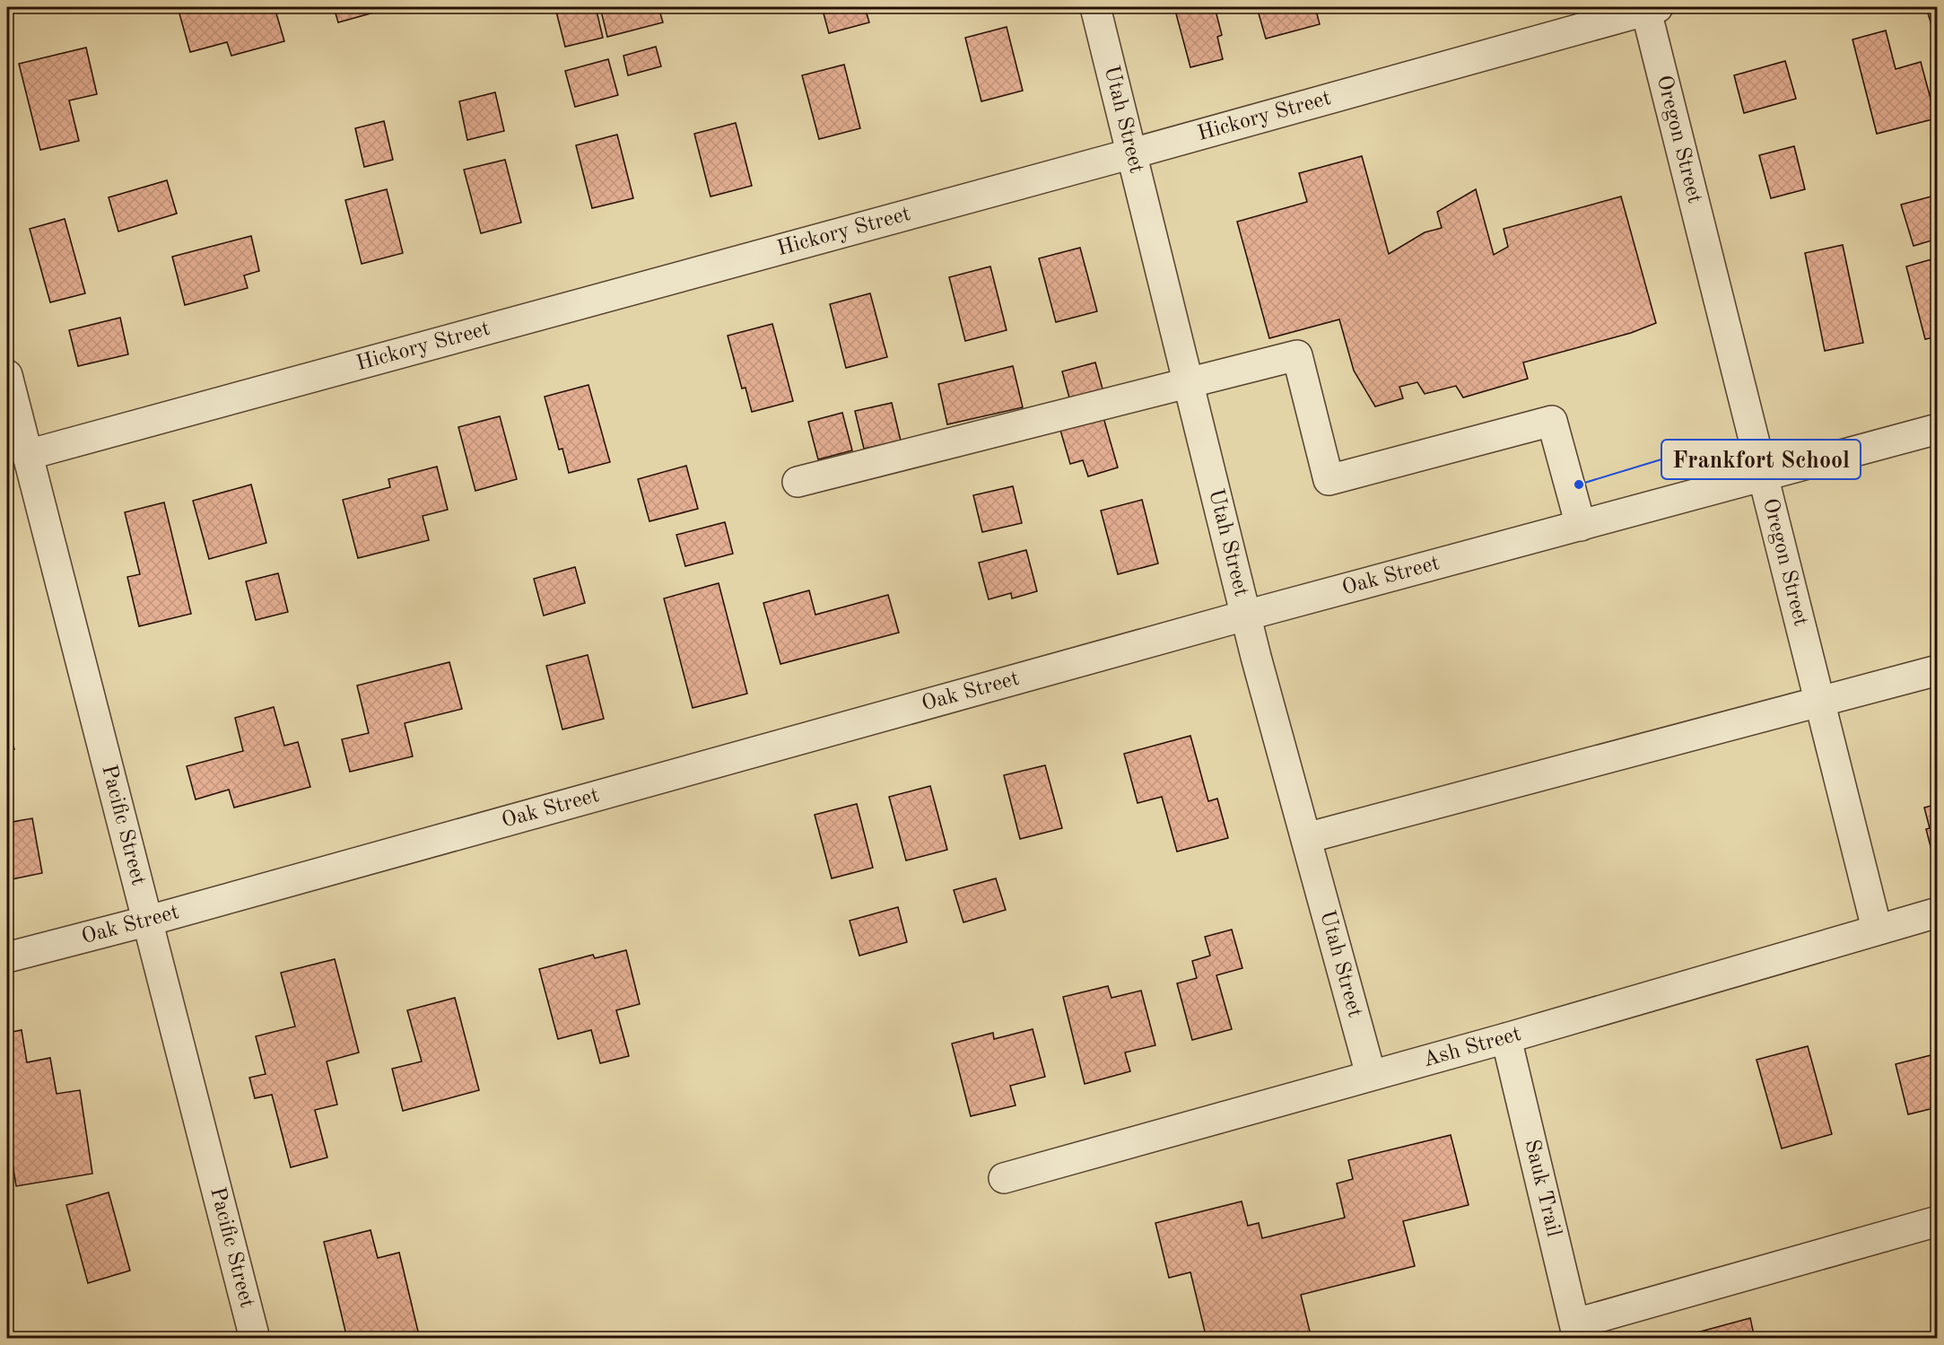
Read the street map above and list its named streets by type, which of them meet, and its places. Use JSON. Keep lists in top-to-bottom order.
{
  "streets": {
    "street": [
      "Hickory Street",
      "Utah Street",
      "Oregon Street",
      "Oak Street",
      "Pacific Street",
      "Ash Street",
      "Sauk Trail"
    ]
  },
  "crossings": [
    ["Hickory Street", "Utah Street"],
    ["Hickory Street", "Oregon Street"],
    ["Hickory Street", "Pacific Street"],
    ["Utah Street", "Oak Street"],
    ["Utah Street", "Ash Street"],
    ["Oregon Street", "Oak Street"],
    ["Oregon Street", "Ash Street"],
    ["Oak Street", "Pacific Street"],
    ["Ash Street", "Sauk Trail"]
  ],
  "places": ["Frankfort School"]
}
